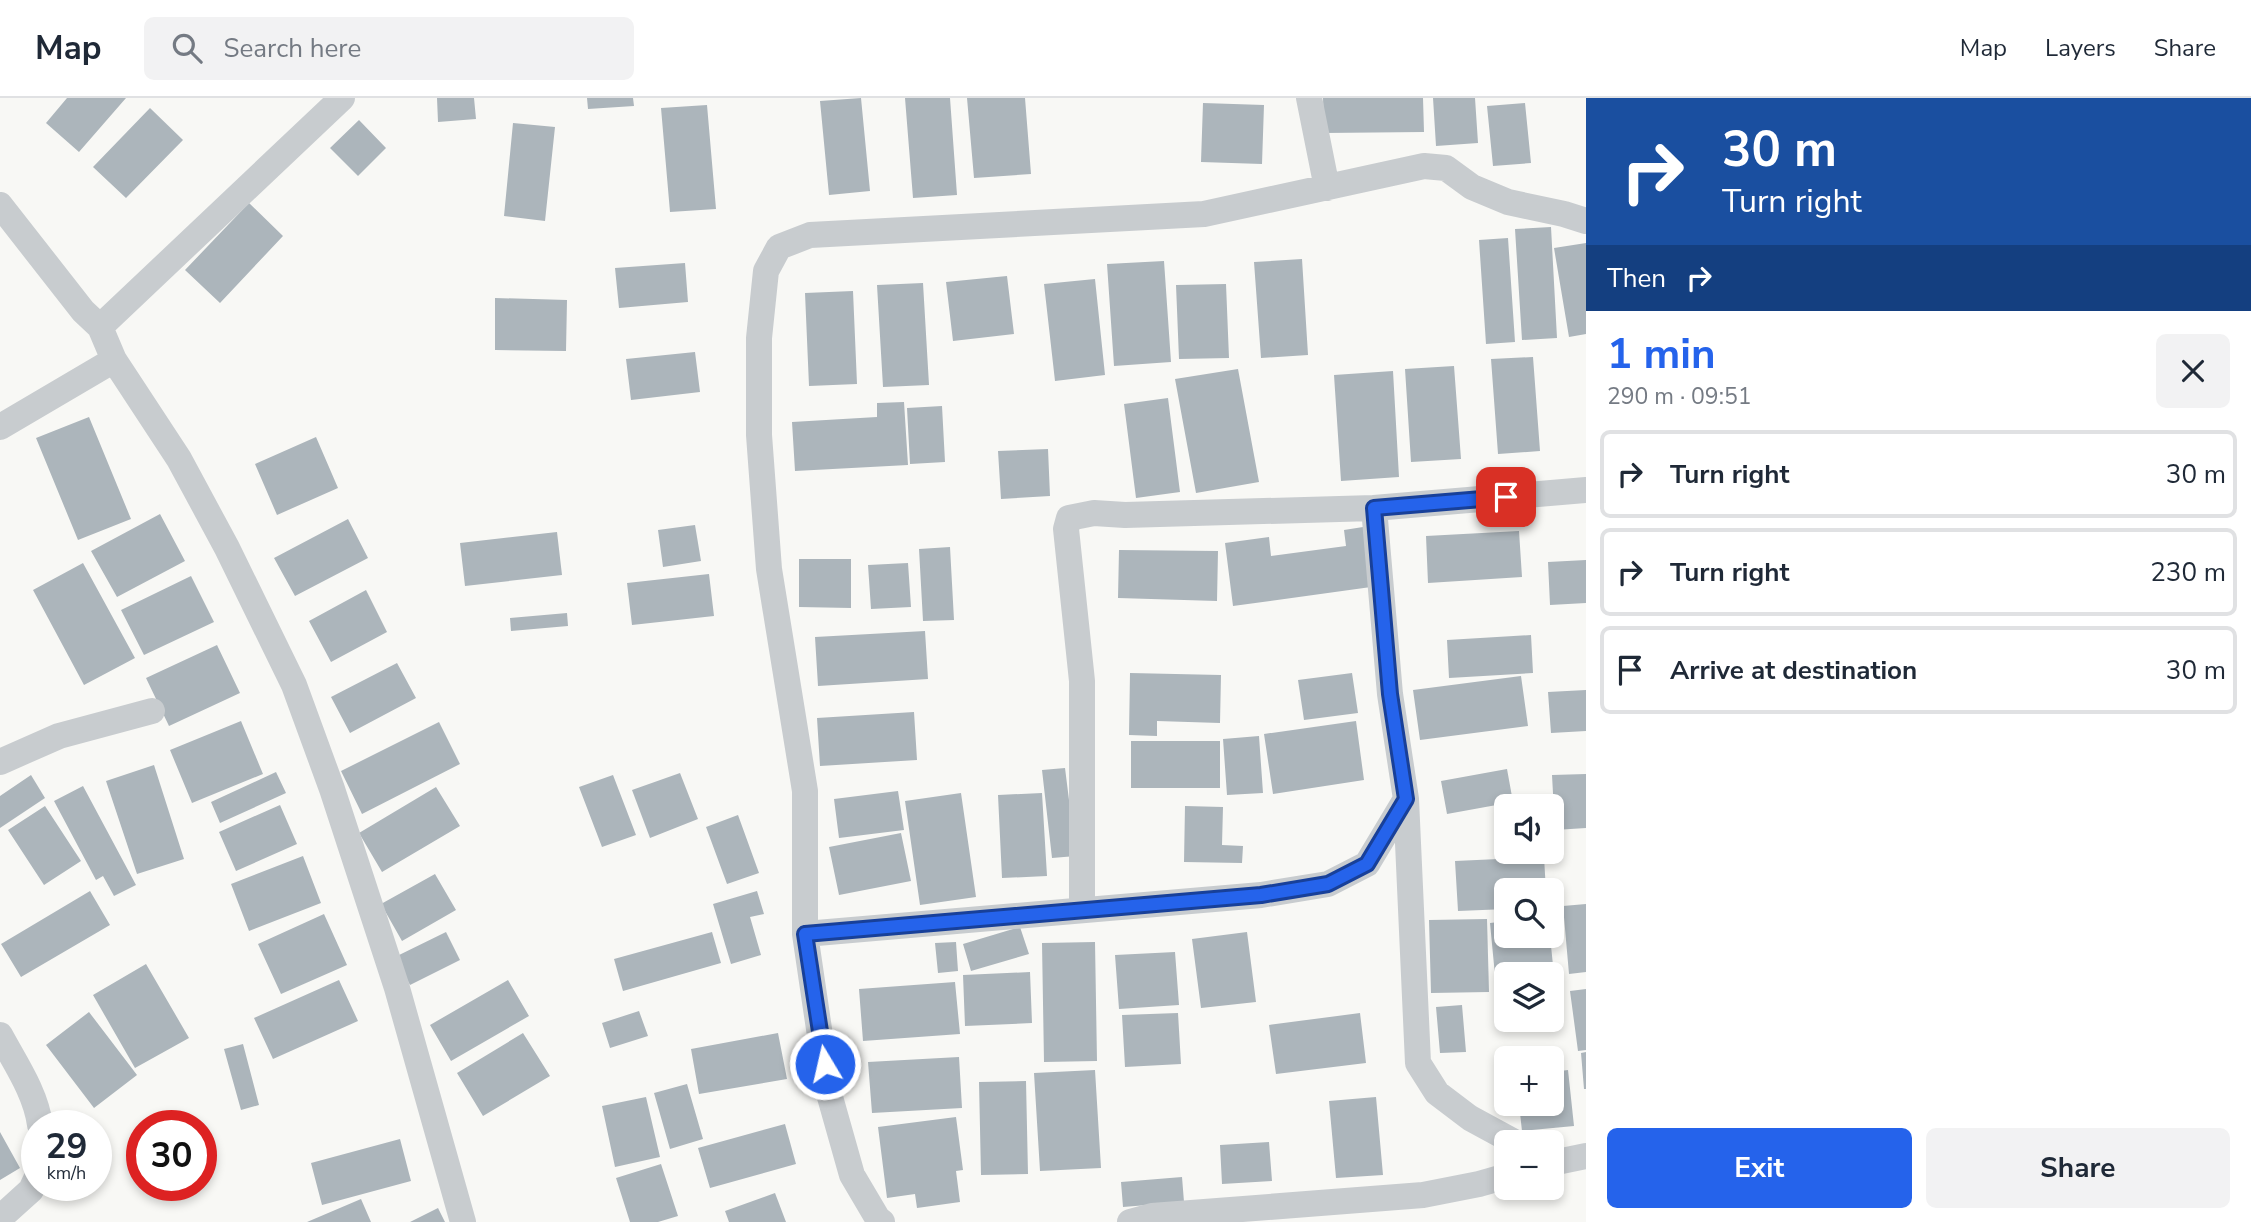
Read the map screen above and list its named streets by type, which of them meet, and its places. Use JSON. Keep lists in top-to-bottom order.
{
  "page": {
    "header": "Map",
    "search": "Search here",
    "nav": ["Map", "Layers", "Share"],
    "turn": ["30 m", "Turn right"],
    "then": "Then",
    "heading": ["1 min", "290 m · 09:51"],
    "list": [
      {
        "name": "Turn right",
        "value": "30 m"
      },
      {
        "name": "Turn right",
        "value": "230 m"
      },
      {
        "name": "Arrive at destination",
        "value": "30 m"
      }
    ],
    "map_buttons": ["+", "−"],
    "speed": "29 km/h",
    "limit": "30",
    "buttons": ["Exit", "Share"]
  }
}
